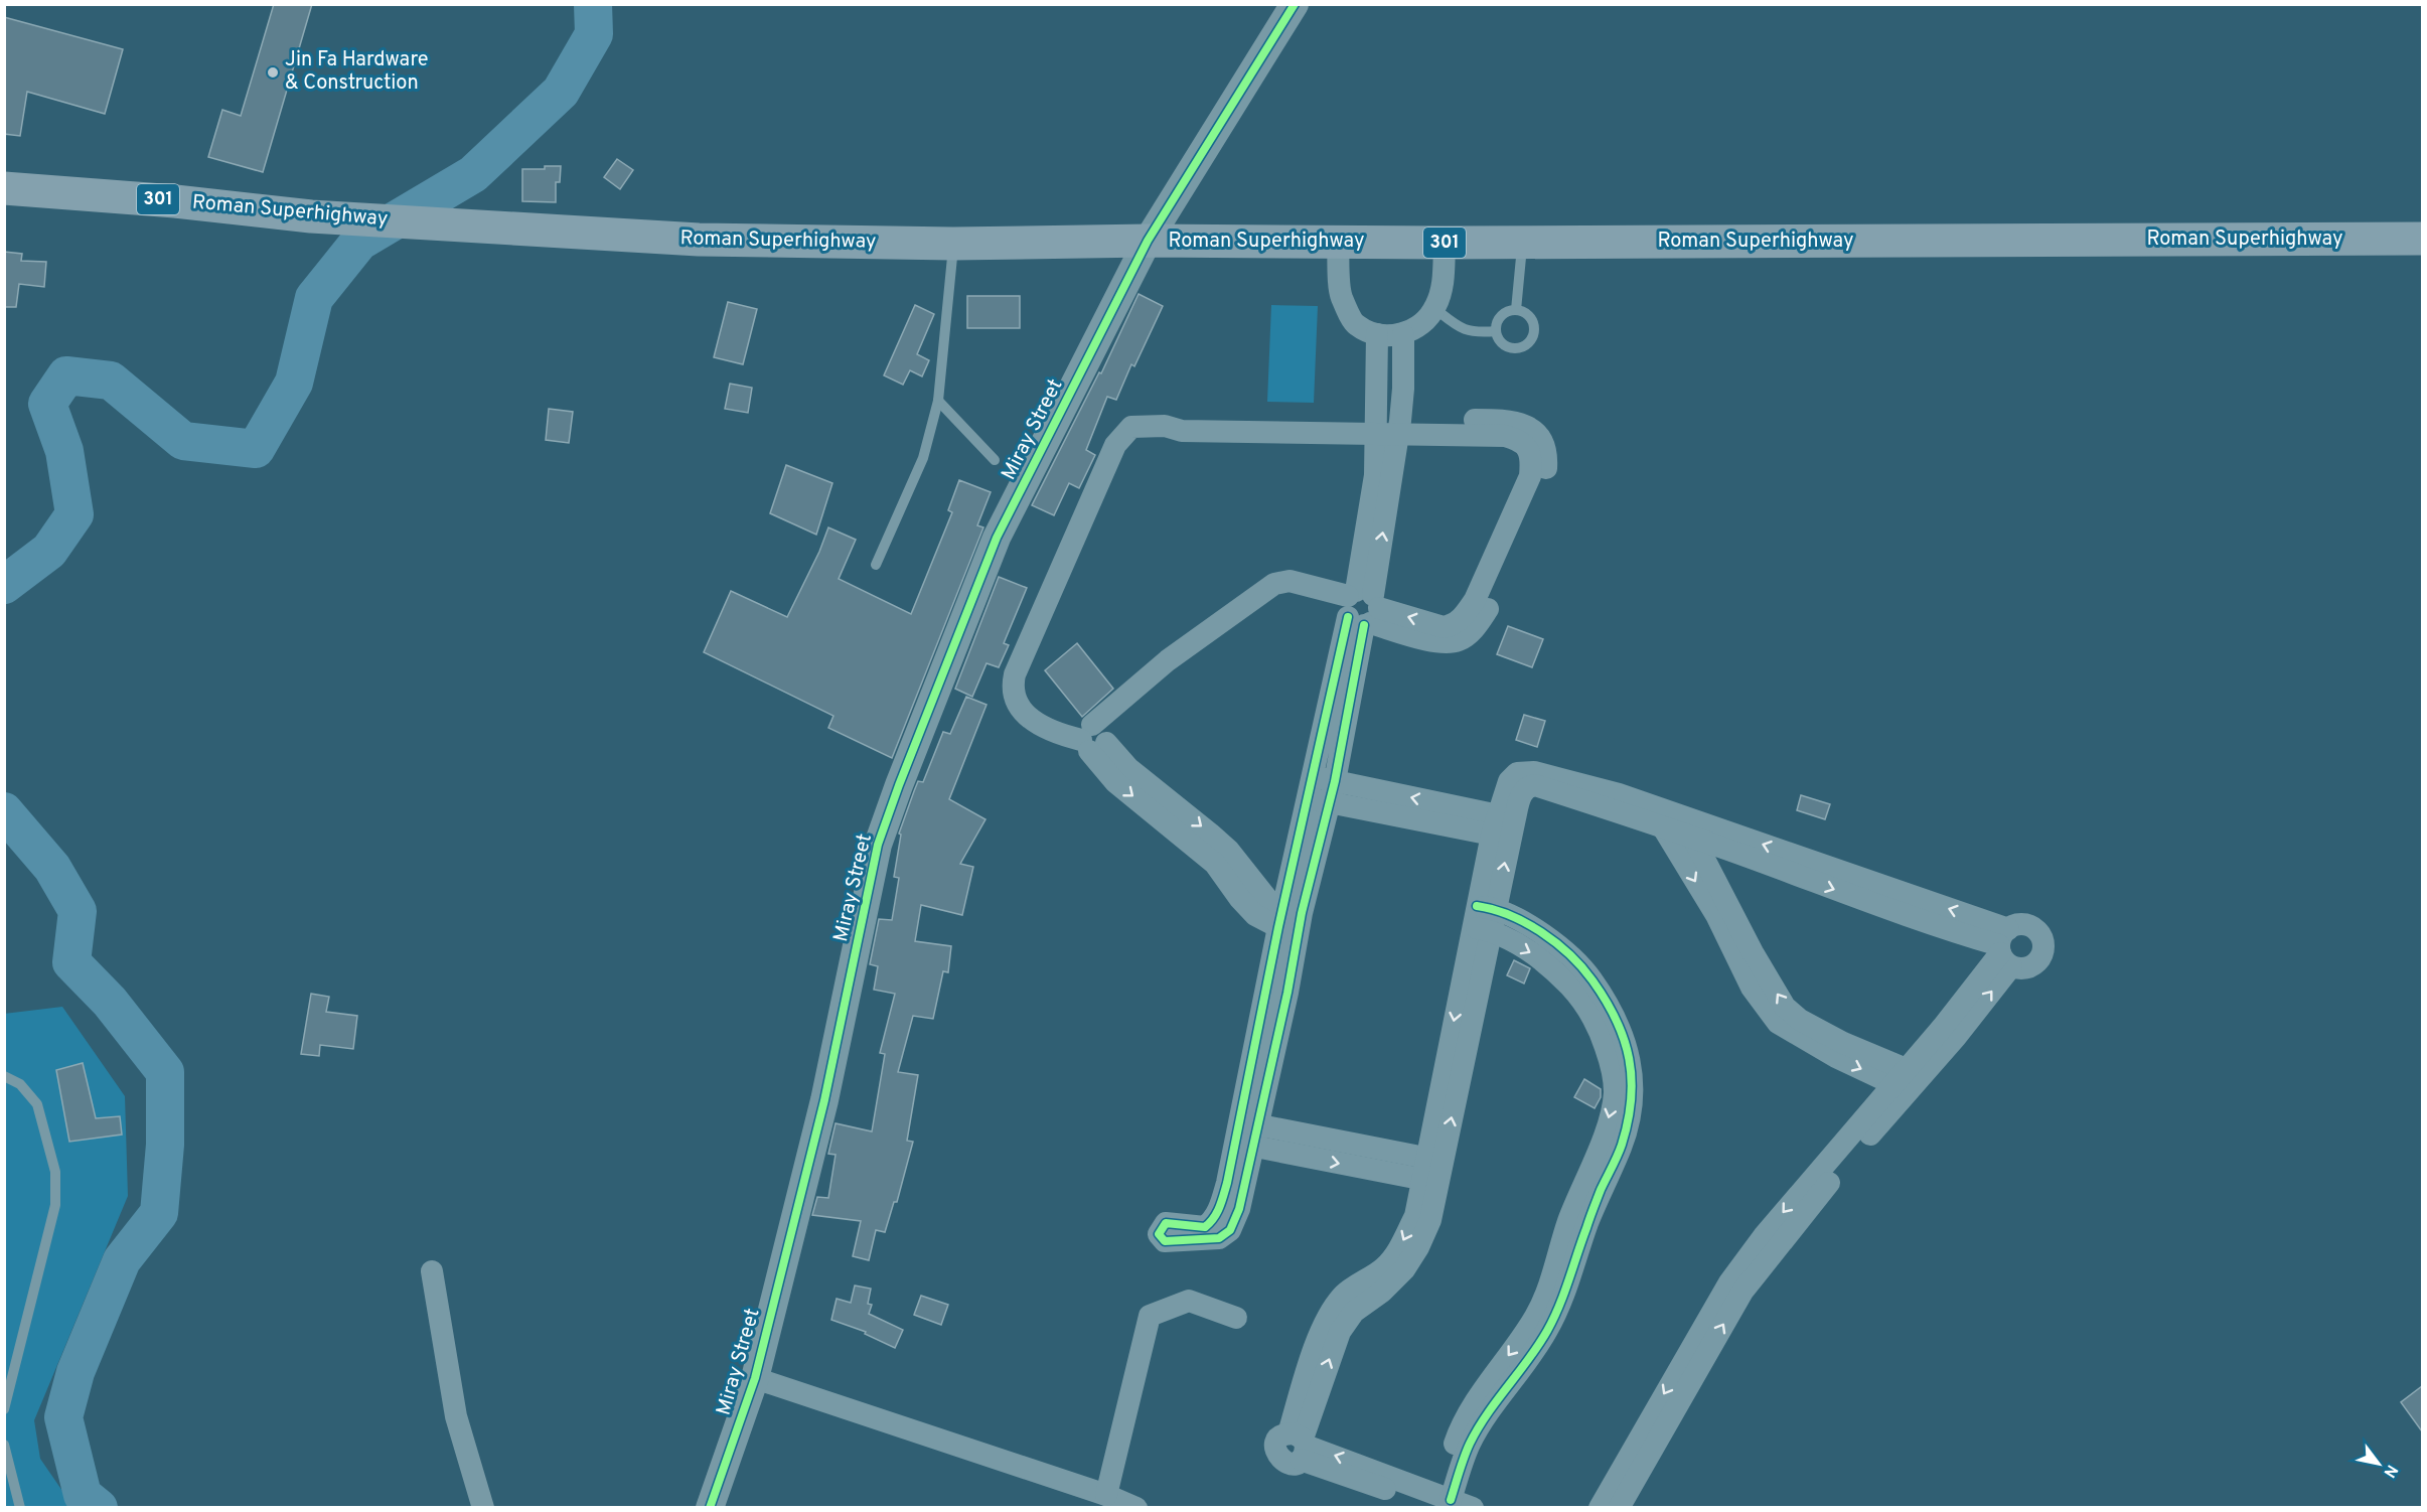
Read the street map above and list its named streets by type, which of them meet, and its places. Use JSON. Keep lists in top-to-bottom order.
{
  "streets": {
    "main road": ["301", "Roman Superhighway"],
    "street": ["Miray Street"]
  },
  "crossings": [
    ["Roman Superhighway", "Miray Street"]
  ],
  "places": ["Jin Fa Hardware & Construction"],
  "north": "bottom right"
}
